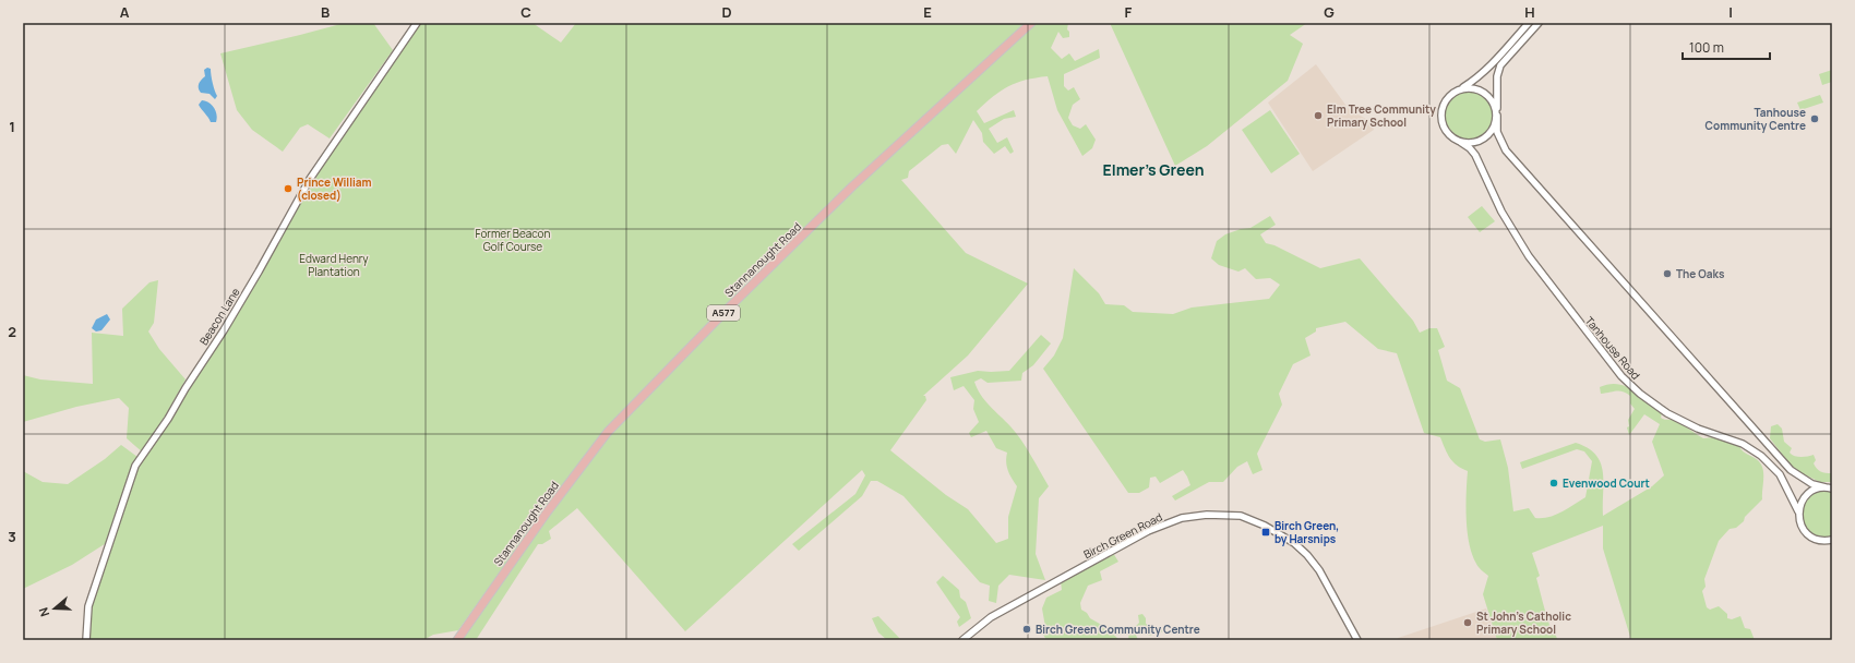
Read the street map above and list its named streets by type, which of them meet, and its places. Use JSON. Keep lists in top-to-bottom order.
{
  "streets": {
    "main road": ["Stannanought Road", "A577"],
    "street": ["Beacon Lane", "Tanhouse Road", "Birch Green Road"]
  },
  "districts": ["Elmer's Green"],
  "parks": ["Former Beacon Golf Course", "Edward Henry Plantation"],
  "places": {
    "other": [
      "Elm Tree Community Primary School",
      "Tanhouse Community Centre",
      "Prince William (closed)",
      "The Oaks",
      "Evenwood Court",
      "St John's Catholic Primary School",
      "Birch Green Community Centre"
    ],
    "transit": ["Birch Green, by Harsnips"]
  },
  "scale_bar": "100 m",
  "north": "left",
  "grid": {
    "columns": [
      "A",
      "B",
      "C",
      "D",
      "E",
      "F",
      "G",
      "H",
      "I"
    ],
    "rows": ["1", "2", "3"]
  }
}
